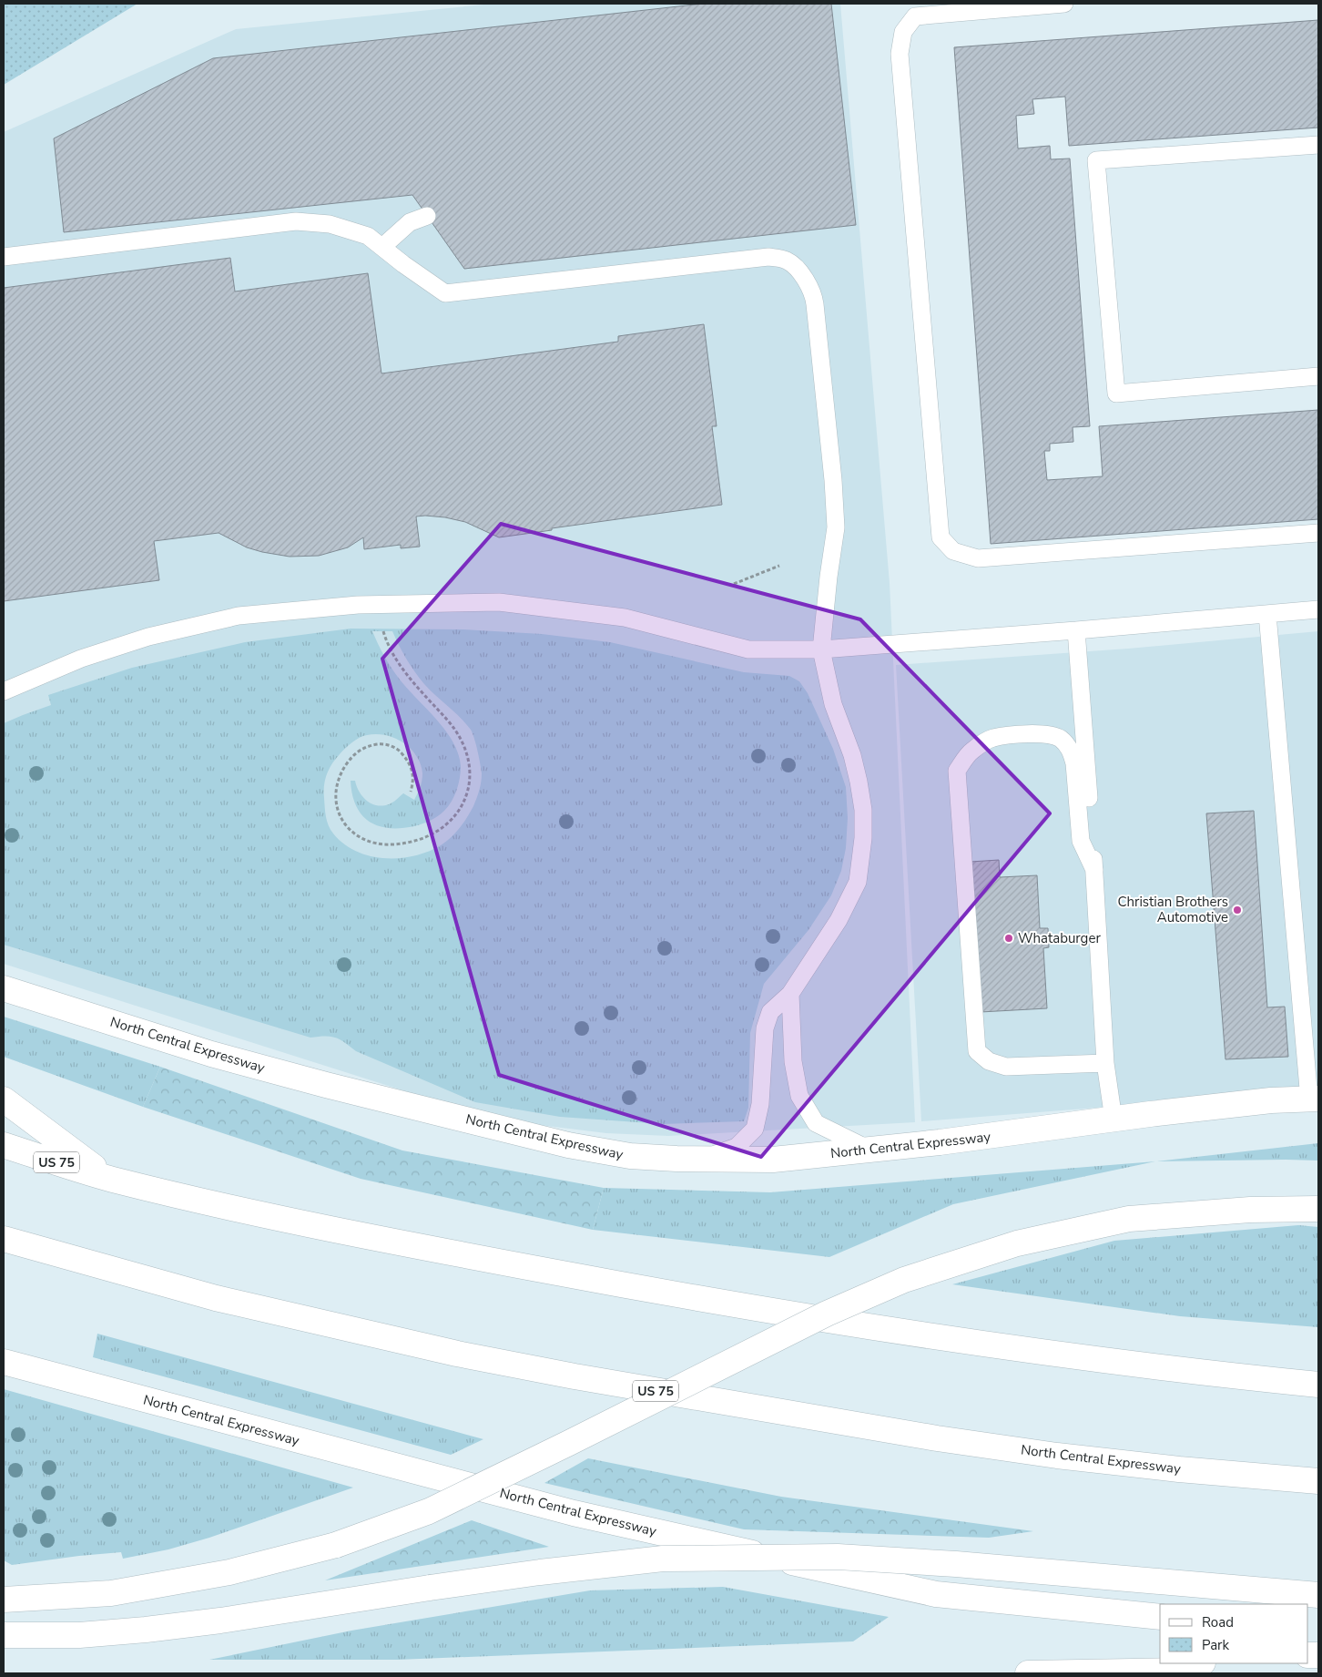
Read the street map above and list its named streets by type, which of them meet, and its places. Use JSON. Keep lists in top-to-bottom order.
{
  "streets": {
    "main road": ["North Central Expressway", "US 75"]
  },
  "places": ["Christian Brothers Automotive", "Whataburger"],
  "legend": ["Road", "Park"]
}
